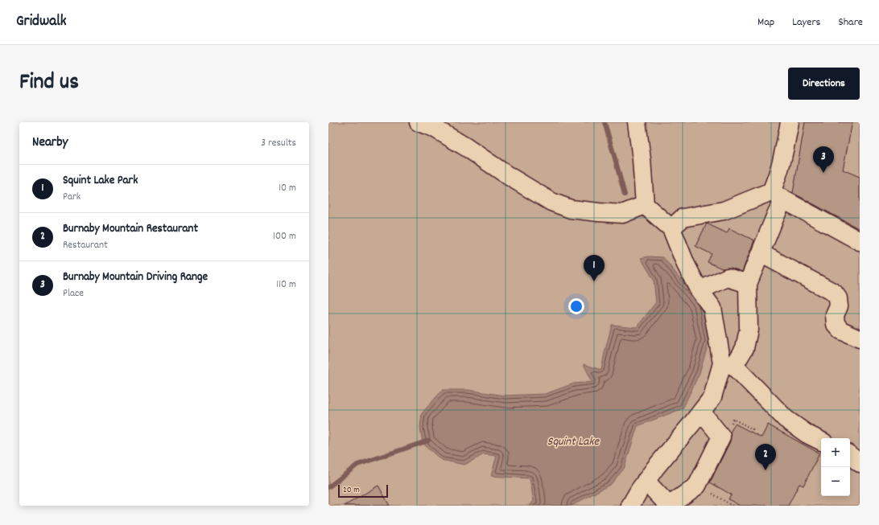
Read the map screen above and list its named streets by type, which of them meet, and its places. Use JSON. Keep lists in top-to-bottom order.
{
  "water": ["Squint Lake"],
  "scale_bar": "20 m",
  "page": {
    "header": "Gridwalk",
    "nav": ["Map", "Layers", "Share"],
    "title": "Find us",
    "buttons": "Directions",
    "heading": ["Nearby", "3 results"],
    "pins": ["3", "1", "2"],
    "list": [
      {
        "mark": "1",
        "name": "Squint Lake Park",
        "note": "Park",
        "value": "10 m"
      },
      {
        "mark": "2",
        "name": "Burnaby Mountain Restaurant",
        "note": "Restaurant",
        "value": "100 m"
      },
      {
        "mark": "3",
        "name": "Burnaby Mountain Driving Range",
        "note": "Place",
        "value": "110 m"
      }
    ],
    "map_buttons": ["+", "−"],
    "scale": "20 m"
  }
}
